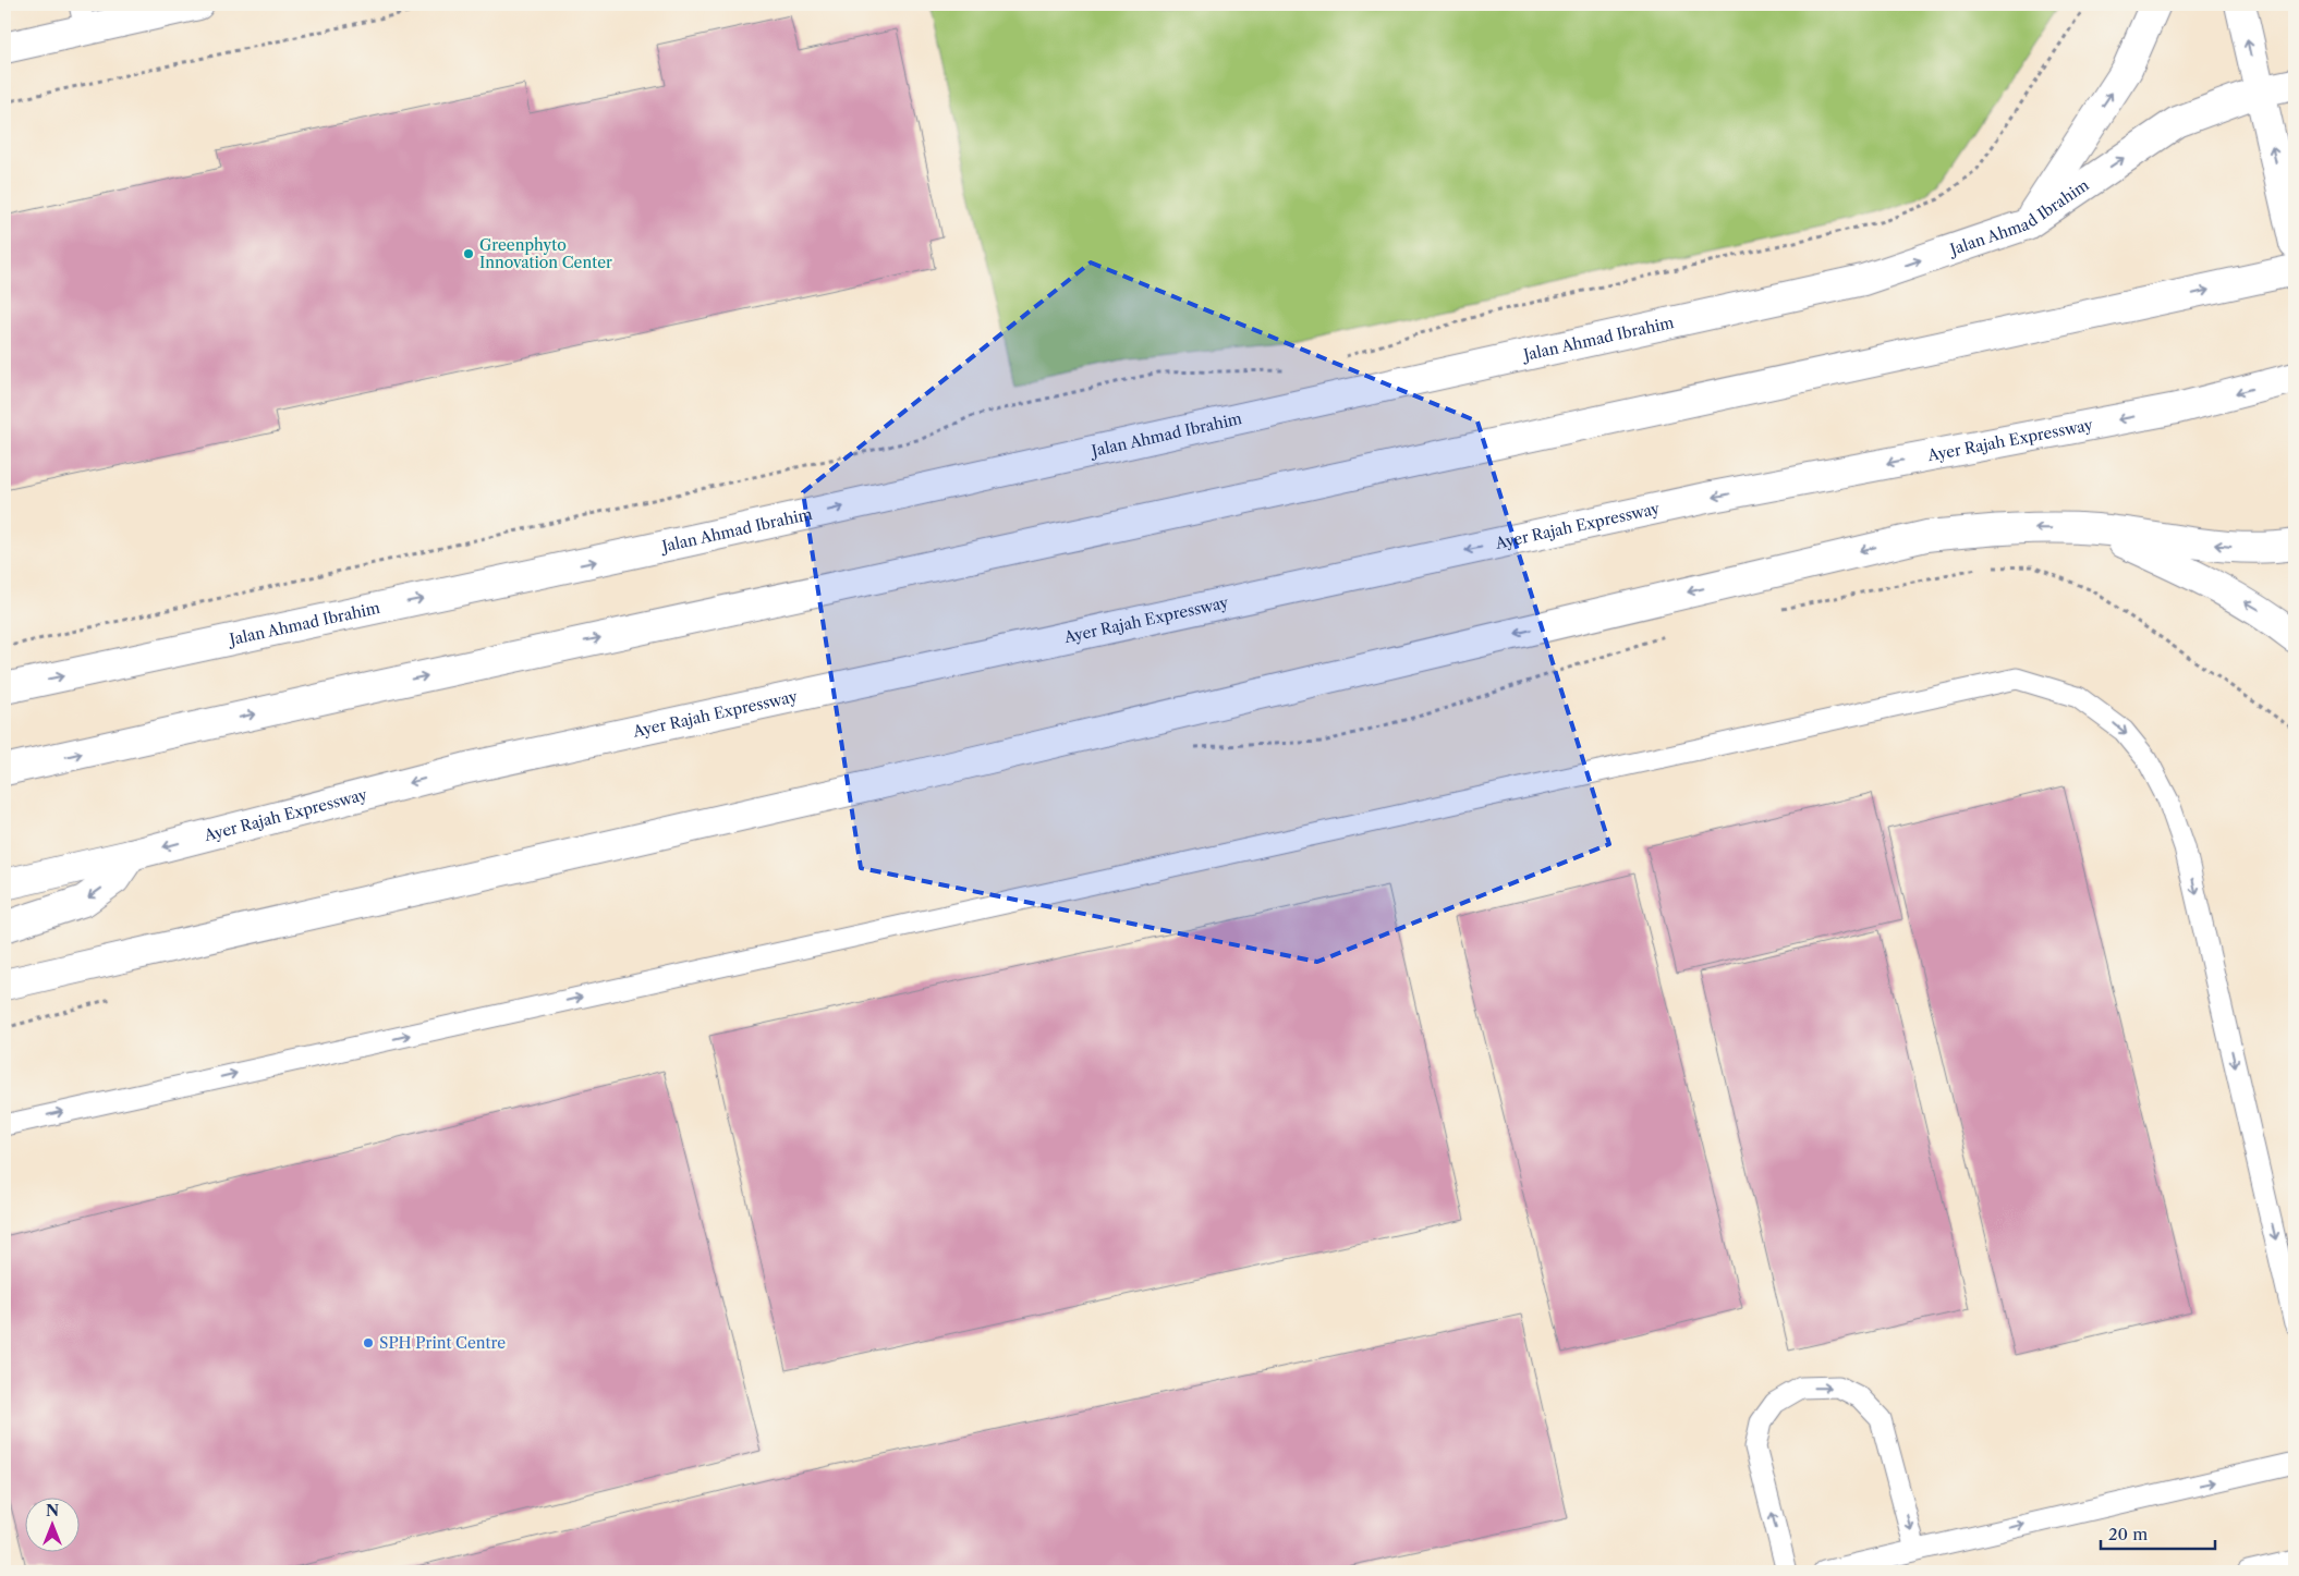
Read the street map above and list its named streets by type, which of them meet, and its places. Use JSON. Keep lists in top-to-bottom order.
{
  "streets": {
    "main road": ["Jalan Ahmad Ibrahim", "Ayer Rajah Expressway"]
  },
  "places": ["Greenphyto Innovation Center", "SPH Print Centre"],
  "scale_bar": "20 m",
  "north": "top"
}
